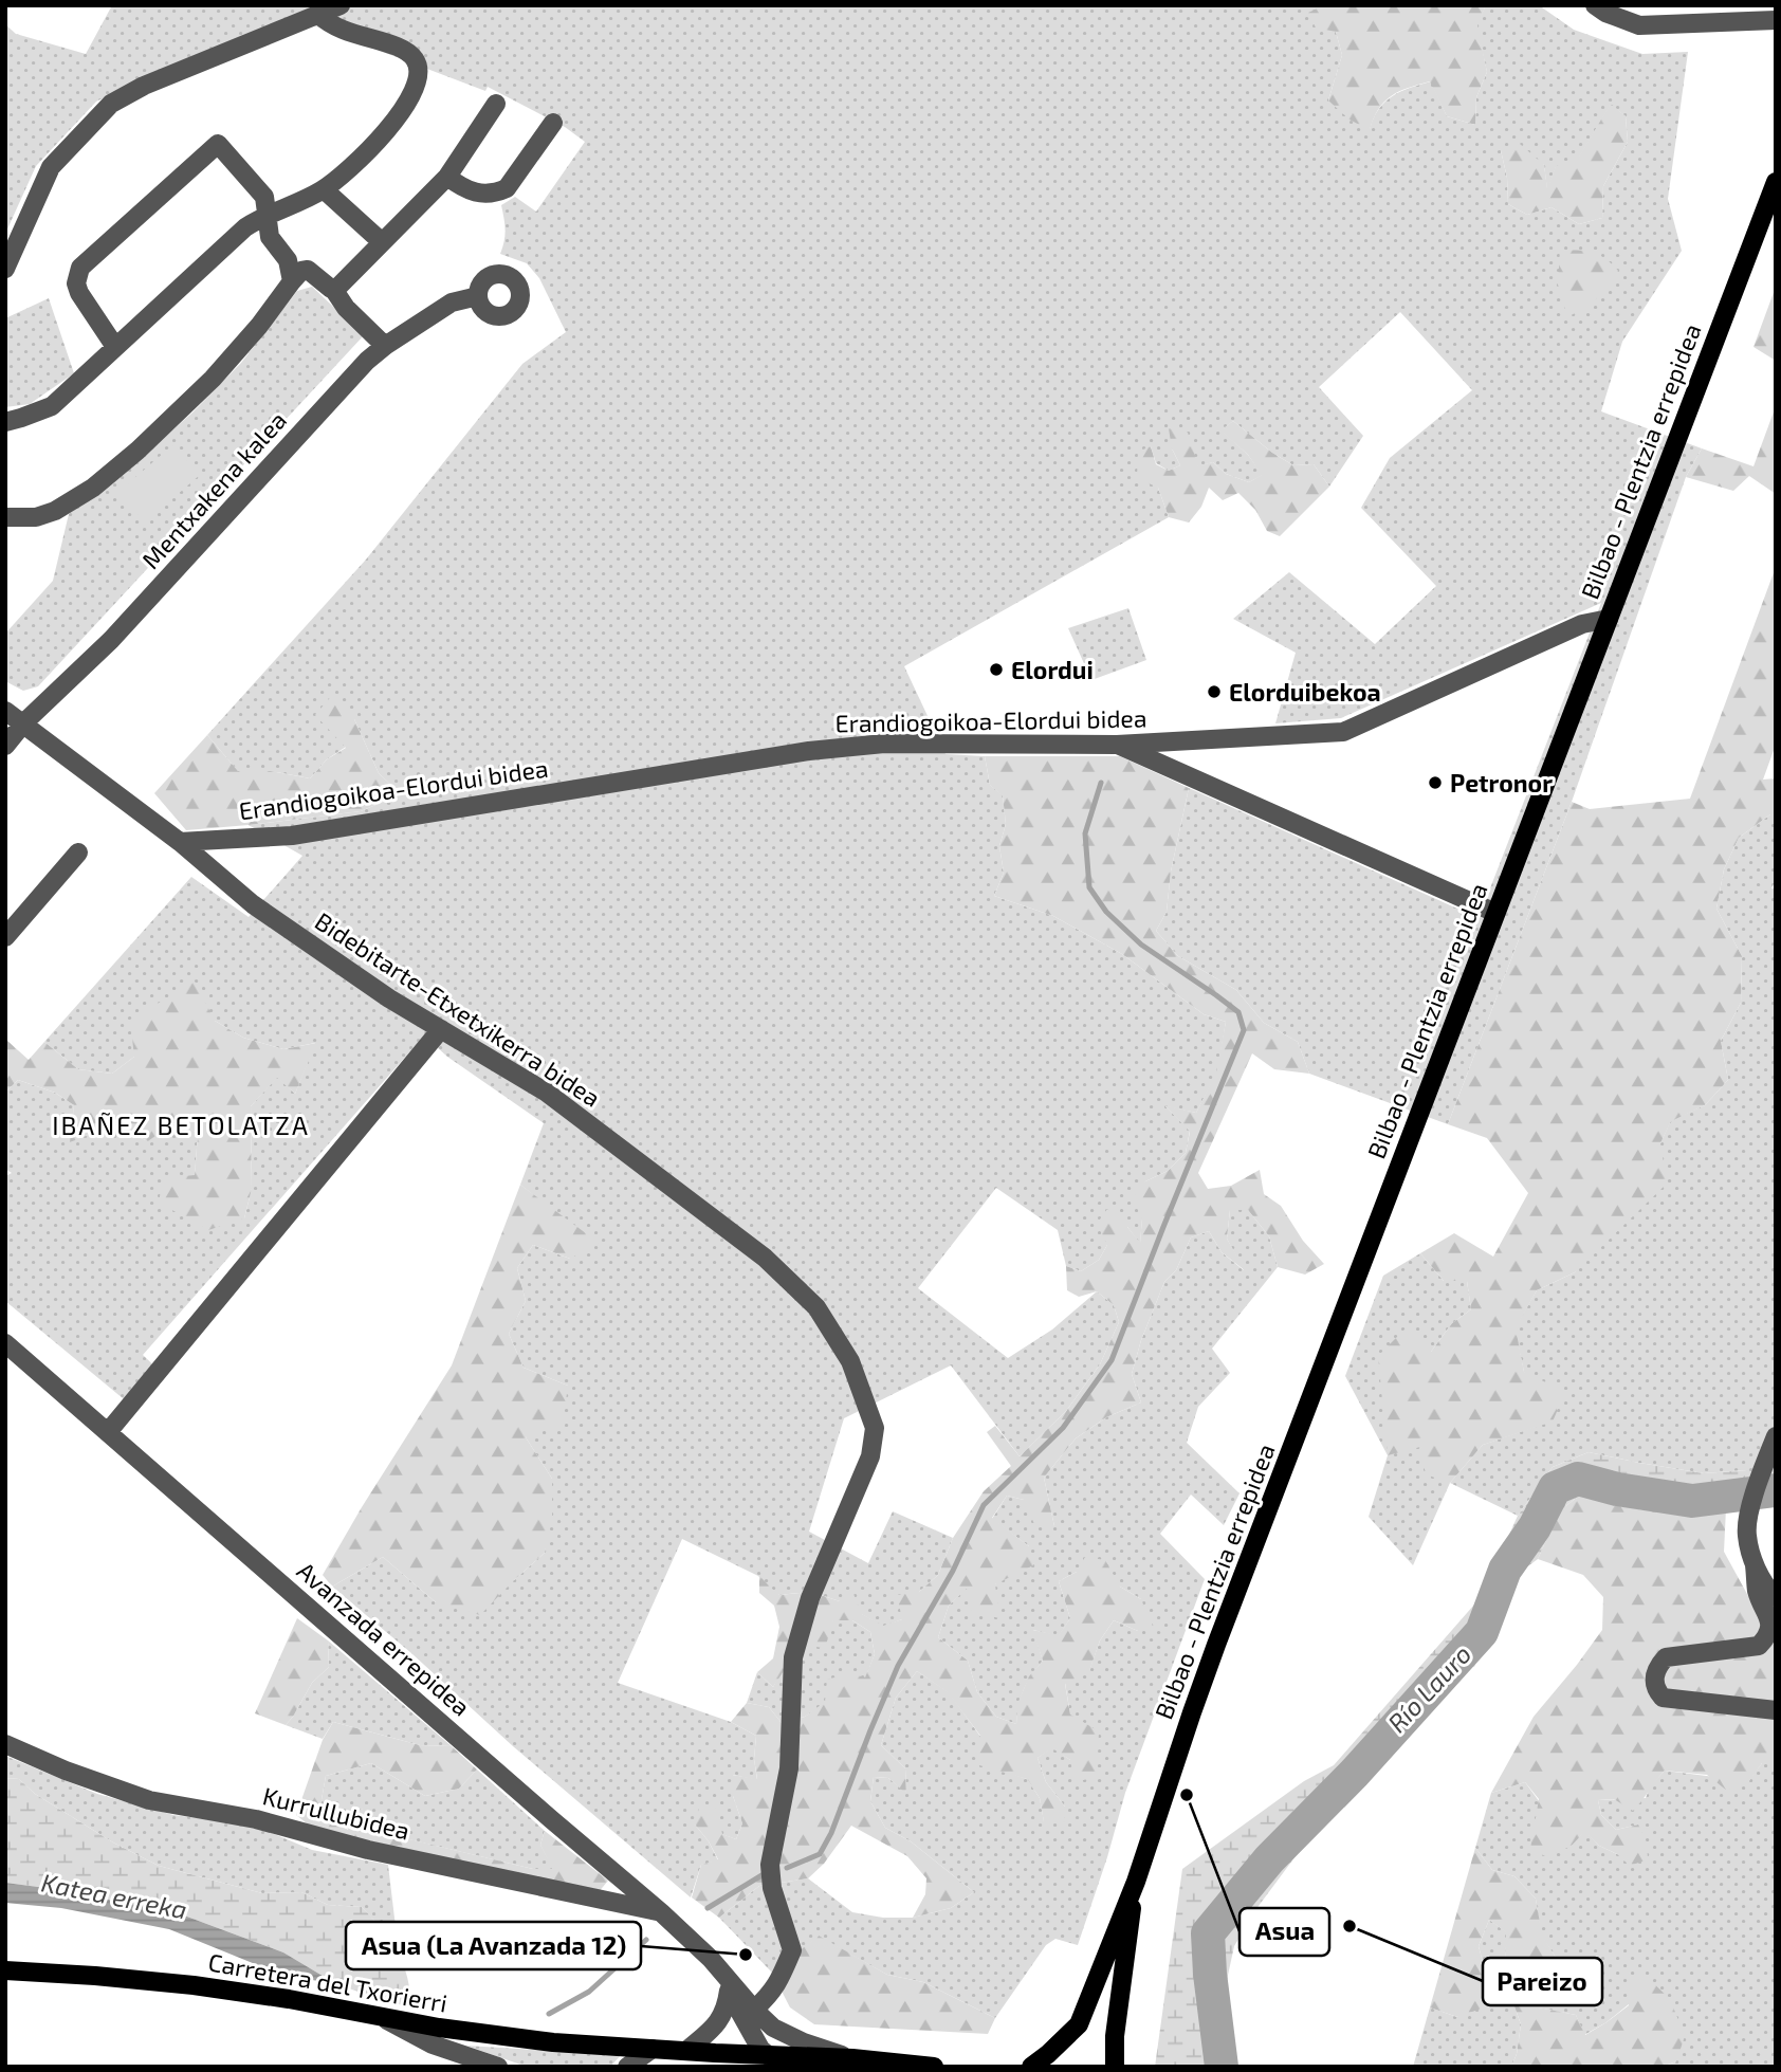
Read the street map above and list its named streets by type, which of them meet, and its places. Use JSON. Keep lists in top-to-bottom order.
{
  "streets": {
    "main road": ["Bilbao - Plentzia errepidea", "Carretera del Txorierri"],
    "street": [
      "Mentxakena kalea",
      "Erandiogoikoa-Elordui bidea",
      "Bidebitarte-Etxetxikerra bidea",
      "Avanzada errepidea",
      "Kurrullubidea"
    ]
  },
  "crossings": [
    ["Bilbao - Plentzia errepidea", "Erandiogoikoa-Elordui bidea"],
    ["Mentxakena kalea", "Bidebitarte-Etxetxikerra bidea"],
    ["Erandiogoikoa-Elordui bidea", "Bidebitarte-Etxetxikerra bidea"],
    ["Avanzada errepidea", "Kurrullubidea"]
  ],
  "districts": ["IBAÑEZ BETOLATZA"],
  "water": ["Río Lauro", "Katea erreka"],
  "places": [
    "Elordui",
    "Elorduibekoa",
    "Petronor",
    "Asua",
    "Pareizo",
    "Asua (La Avanzada 12)"
  ]
}
